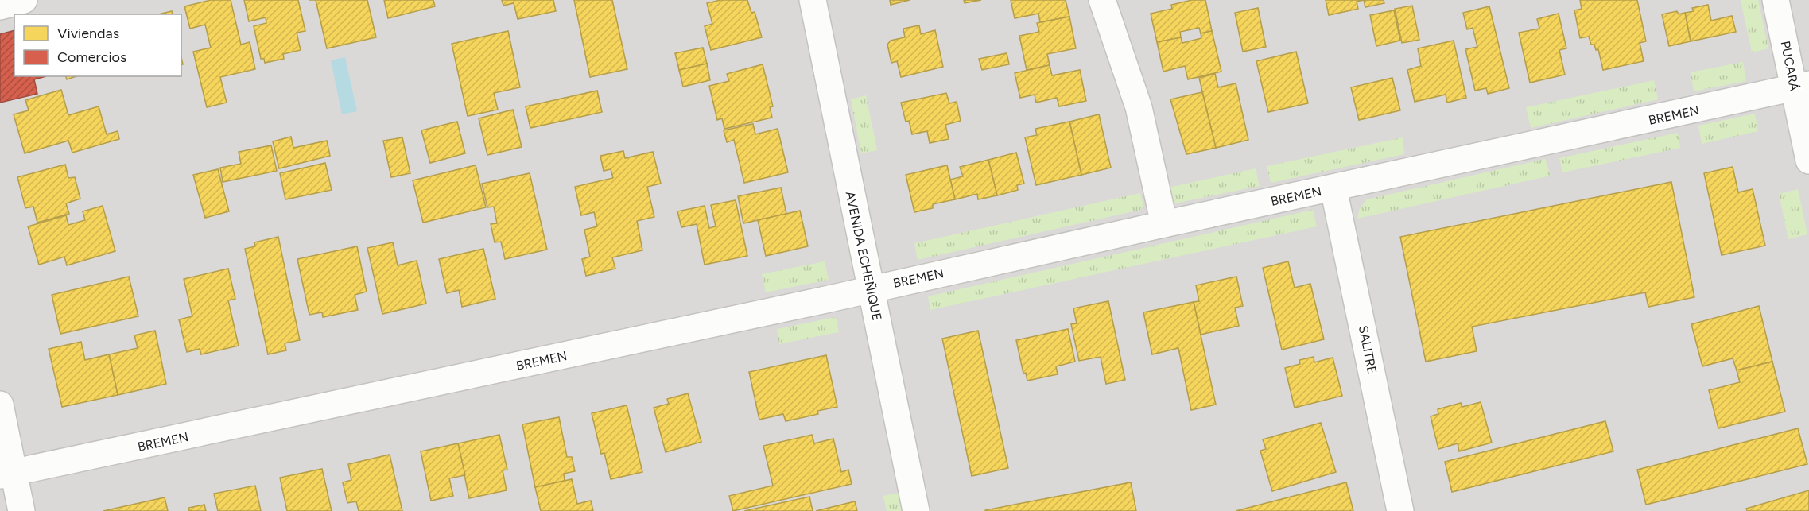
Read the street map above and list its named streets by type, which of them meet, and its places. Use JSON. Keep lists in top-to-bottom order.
{
  "streets": {
    "street": [
      "PUCARÁ",
      "BREMEN",
      "AVENIDA ECHEÑIQUE",
      "SALITRE"
    ]
  },
  "crossings": [
    ["PUCARÁ", "BREMEN"],
    ["BREMEN", "AVENIDA ECHEÑIQUE"],
    ["BREMEN", "SALITRE"]
  ],
  "legend": ["Viviendas", "Comercios"]
}
